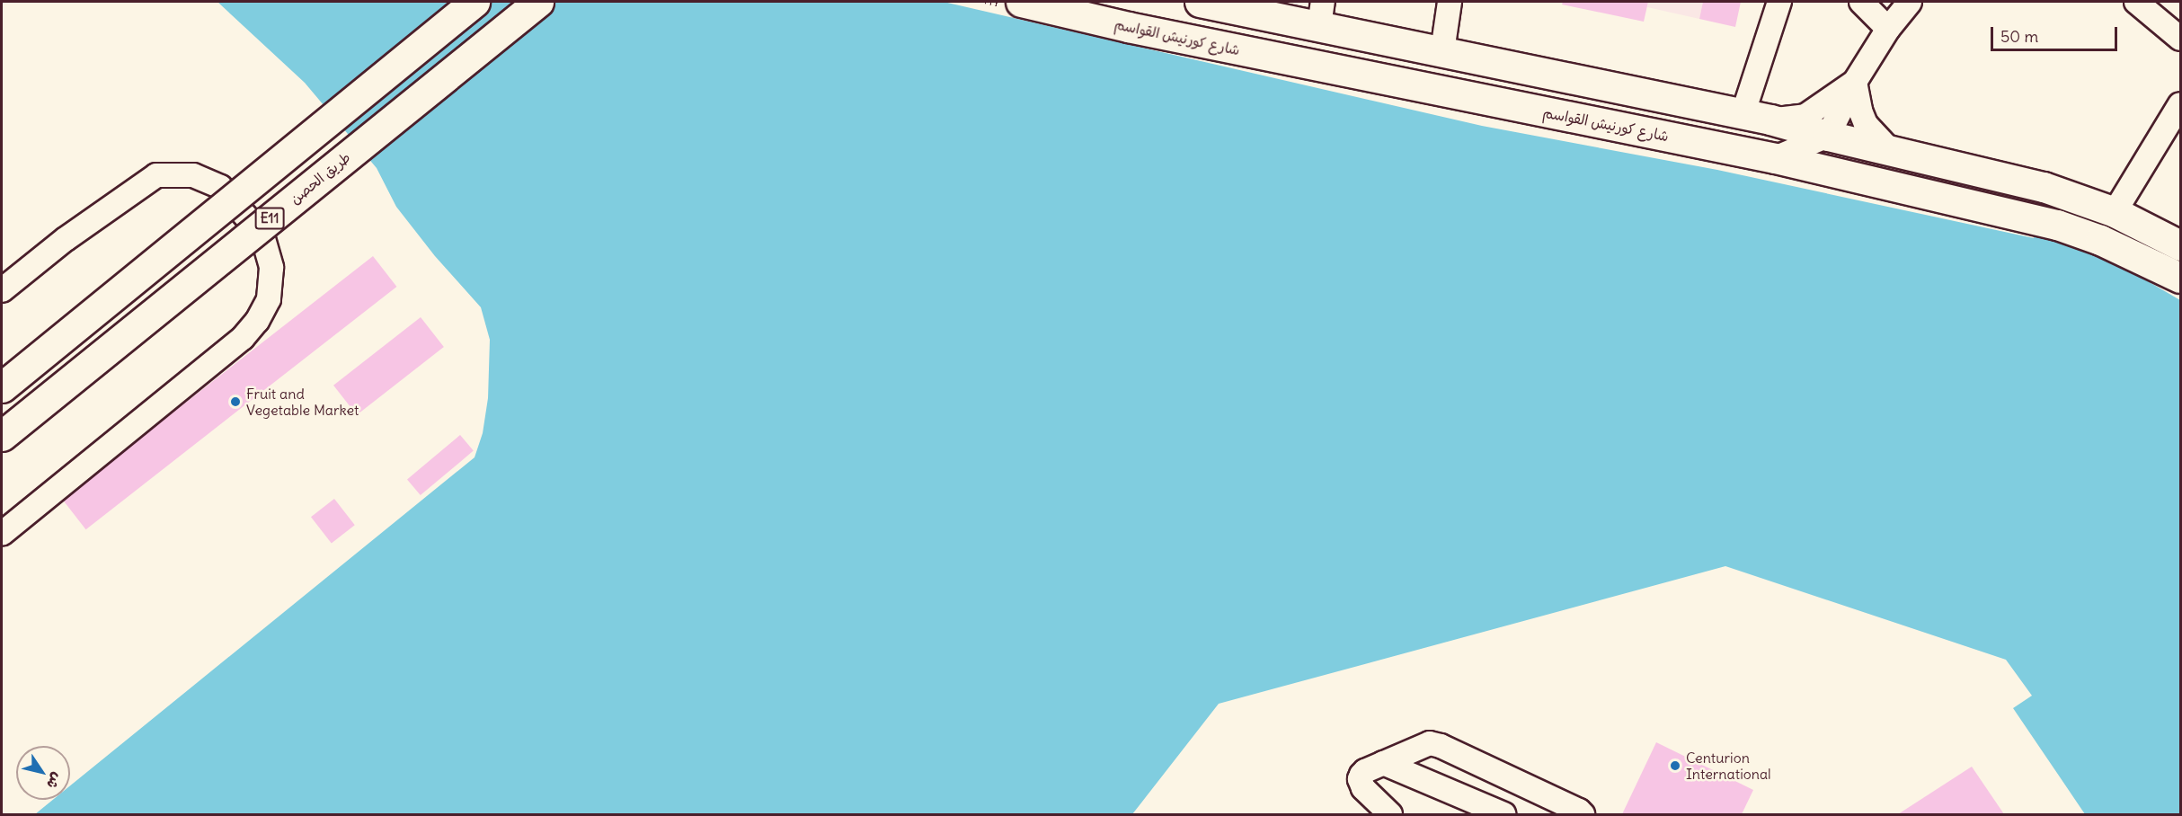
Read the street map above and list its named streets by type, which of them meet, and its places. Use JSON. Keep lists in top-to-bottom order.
{
  "streets": {
    "main road": ["شارع كورنيش القواسم", "طريق الحصن", "E11"]
  },
  "places": ["Fruit and Vegetable Market", "Centurion International"],
  "scale_bar": "50 m",
  "north": "bottom right"
}
